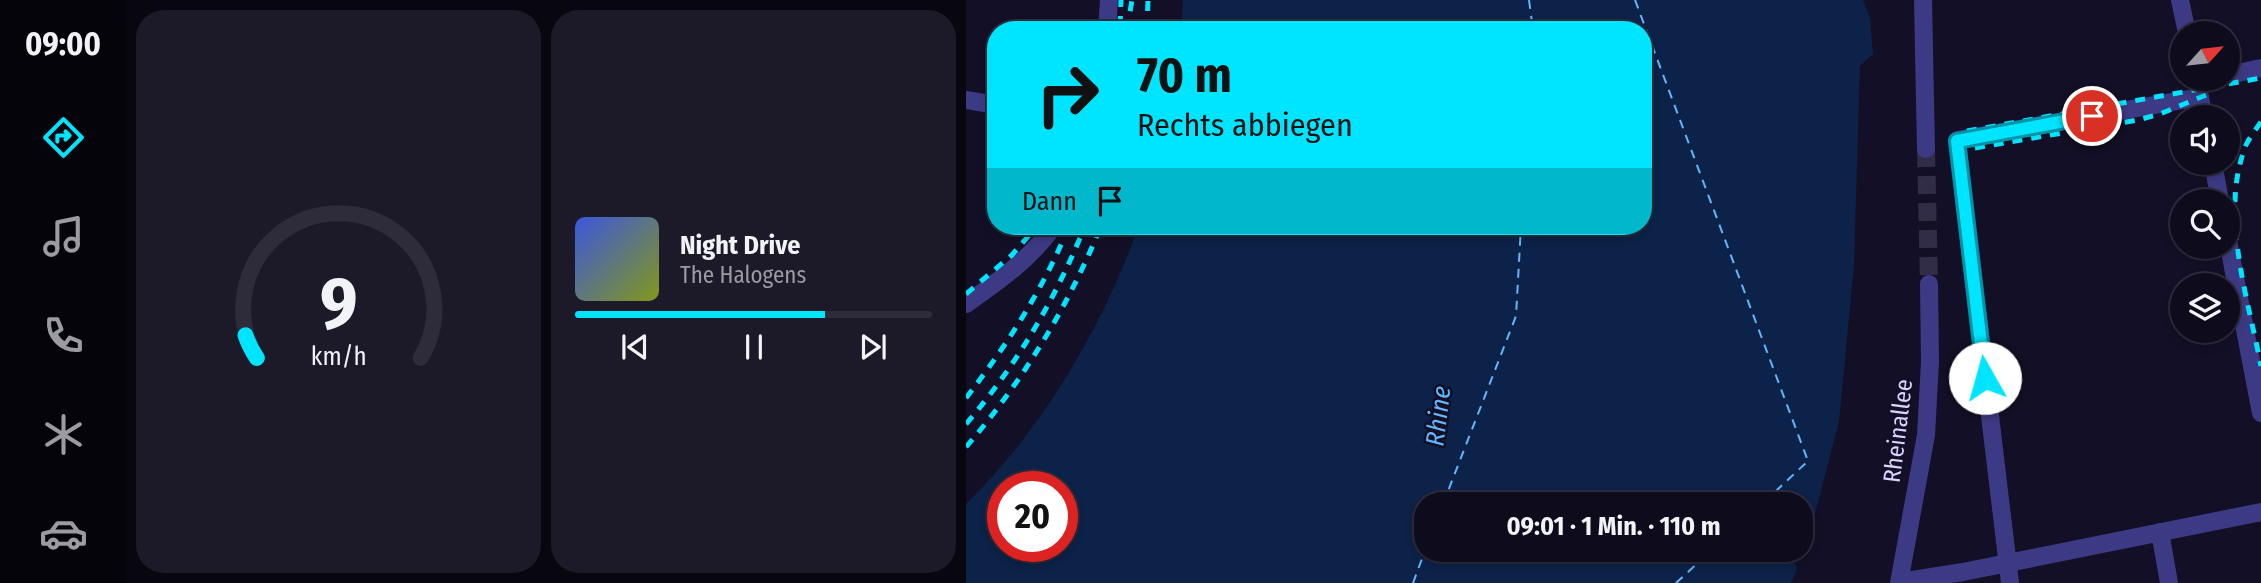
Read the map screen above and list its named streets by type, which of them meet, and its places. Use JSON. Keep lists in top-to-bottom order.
{
  "streets": {
    "street": ["Rheinallee"]
  },
  "water": ["Rhine"],
  "north": "top right",
  "page": {
    "tabs": "09:00",
    "turn": ["70 m", "Rechts abbiegen"],
    "then": "Dann",
    "song": ["Night Drive", "The Halogens"],
    "limit": "20",
    "trip": "09:01 · 1 Min. · 110 m",
    "gauge": ["9", "km/h"]
  }
}
